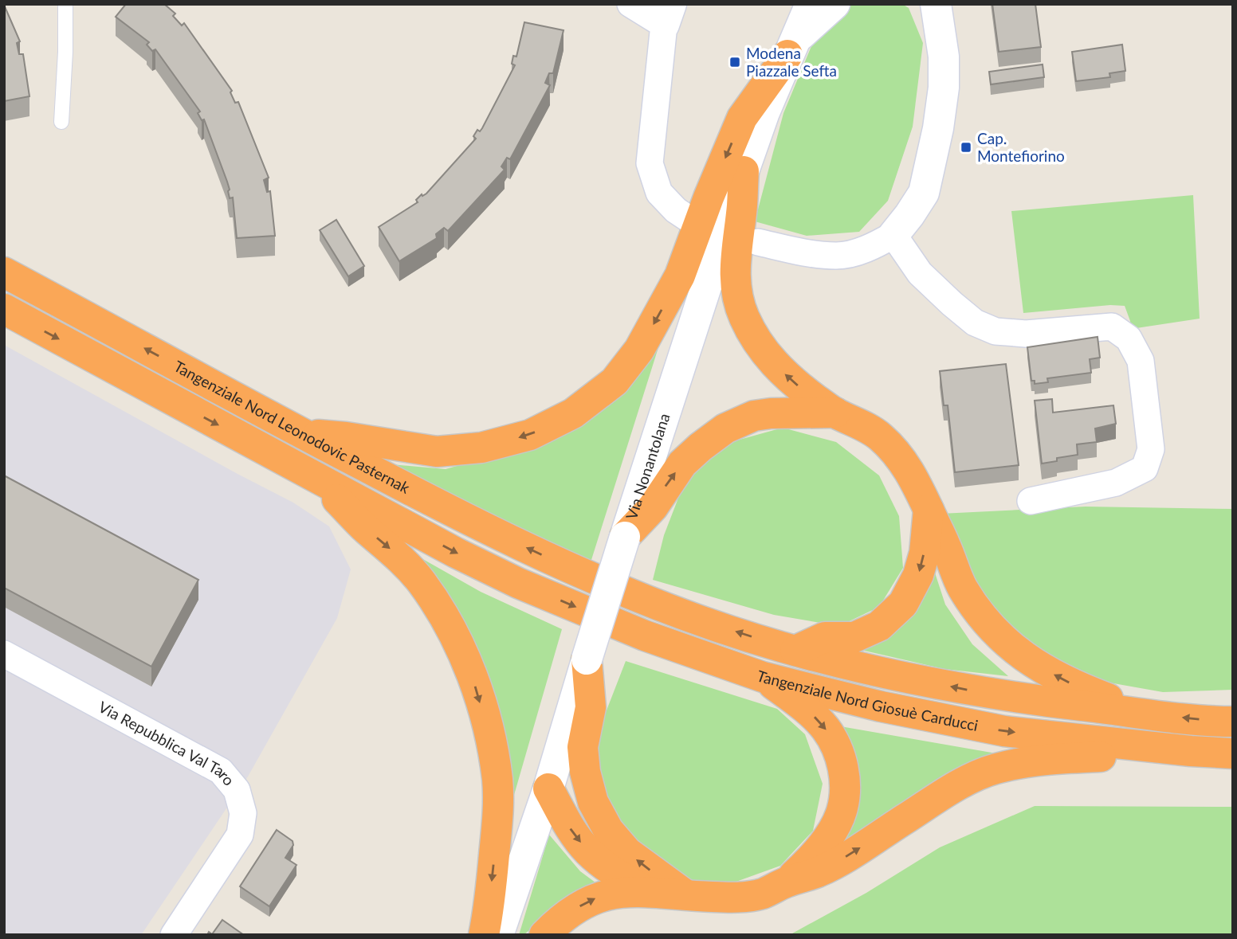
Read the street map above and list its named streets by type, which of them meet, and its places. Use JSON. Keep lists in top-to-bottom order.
{
  "streets": {
    "highway": ["Tangenziale Nord Leonodovic Pasternak", "Tangenziale Nord Giosuè Carducci"],
    "main road": ["Via Nonantolana"],
    "street": ["Via Repubblica Val Taro"]
  },
  "crossings": [
    ["Tangenziale Nord Leonodovic Pasternak", "Tangenziale Nord Giosuè Carducci"]
  ],
  "places": {
    "transit": ["Modena Piazzale Sefta", "Cap. Montefiorino"]
  }
}
